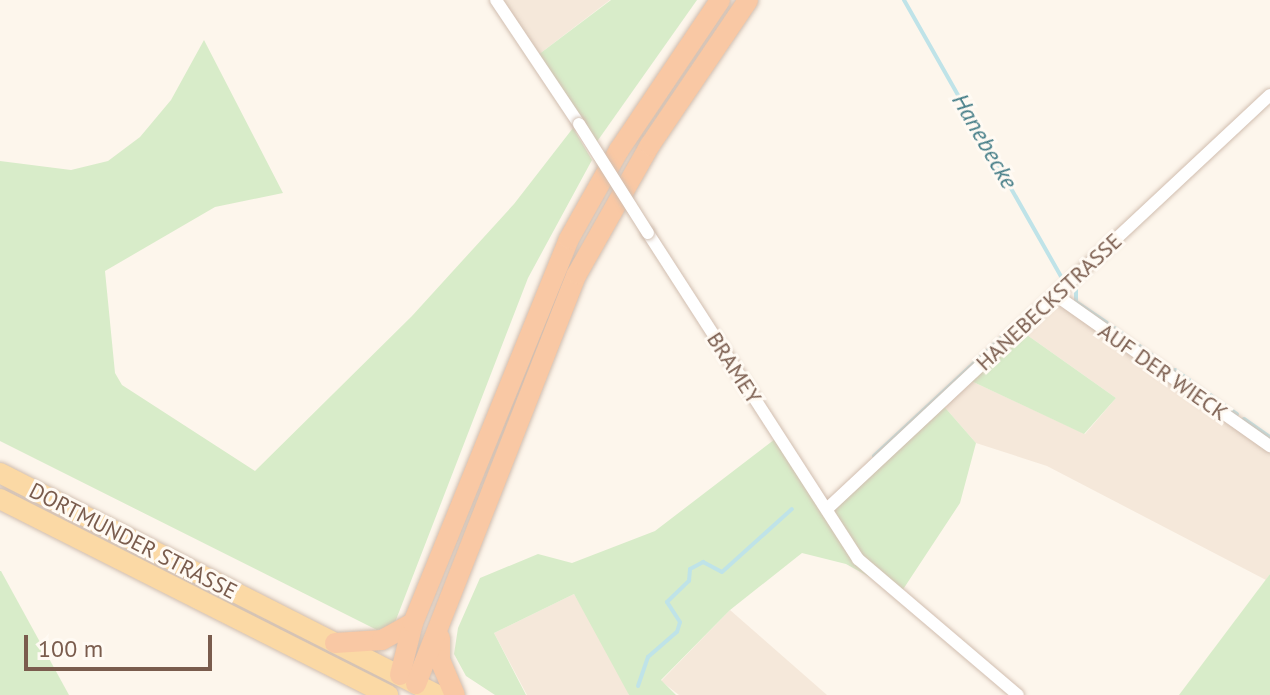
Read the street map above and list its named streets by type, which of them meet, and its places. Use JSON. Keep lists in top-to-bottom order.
{
  "streets": {
    "main road": ["DORTMUNDER STRASSE"],
    "street": ["HANEBECKSTRASSE", "BRAMEY", "AUF DER WIECK"]
  },
  "crossings": [
    ["HANEBECKSTRASSE", "BRAMEY"],
    ["HANEBECKSTRASSE", "AUF DER WIECK"]
  ],
  "water": ["Hanebecke"],
  "scale_bar": "100 m"
}
